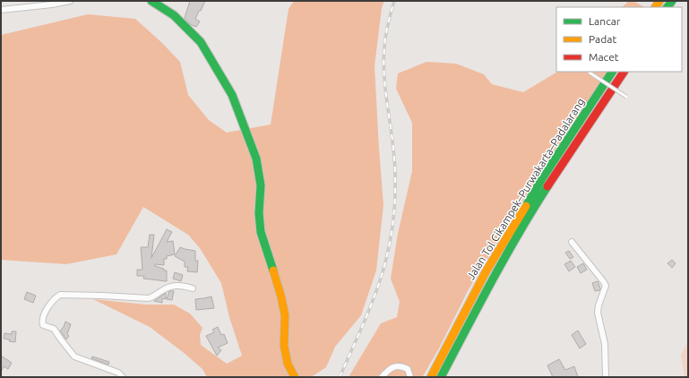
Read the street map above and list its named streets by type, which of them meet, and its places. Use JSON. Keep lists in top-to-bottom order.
{
  "streets": {
    "main road": ["Jalan Tol Cikampek–Purwakarta–Padalarang"]
  },
  "legend": ["Lancar", "Padat", "Macet"]
}
